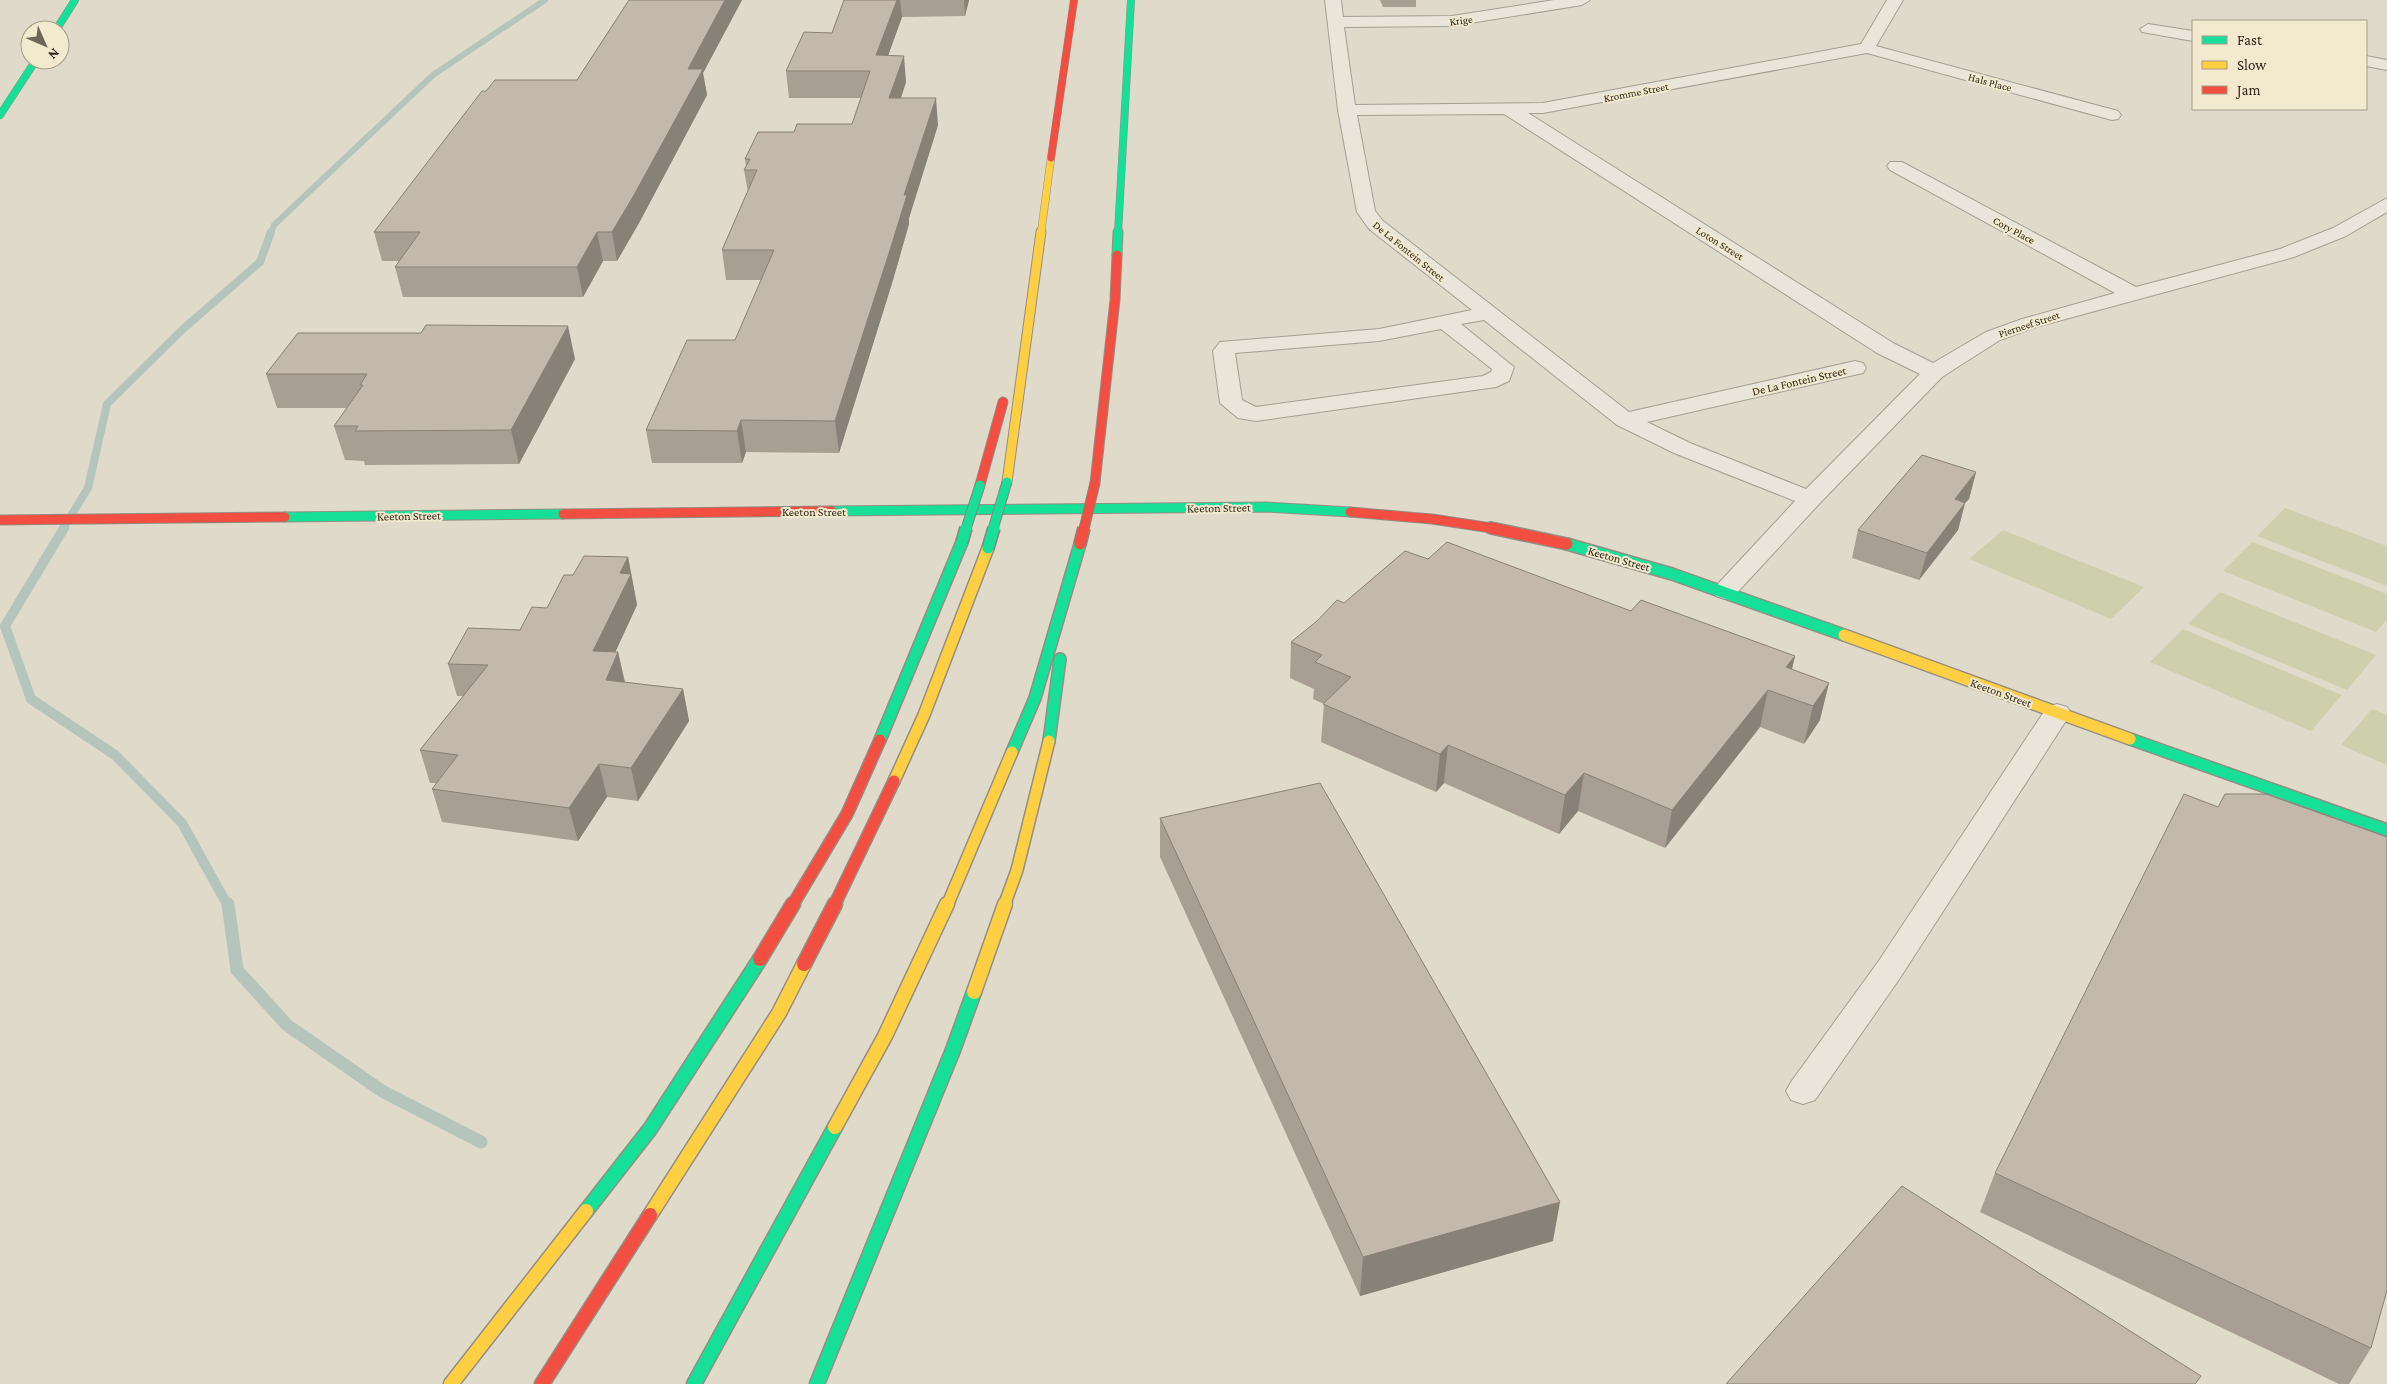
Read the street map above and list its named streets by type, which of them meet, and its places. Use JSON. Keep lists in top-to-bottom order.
{
  "streets": {
    "main road": ["Keeton Street"],
    "street": [
      "Krige",
      "Hals Place",
      "Kromme Street",
      "Cory Place",
      "Loton Street",
      "De La Fontein Street",
      "Pierneef Street"
    ]
  },
  "crossings": [
    ["Krige", "De La Fontein Street"],
    ["Hals Place", "Kromme Street"],
    ["Kromme Street", "Loton Street"],
    ["Kromme Street", "De La Fontein Street"],
    ["Cory Place", "Pierneef Street"],
    ["Loton Street", "Pierneef Street"],
    ["De La Fontein Street", "Pierneef Street"],
    ["Pierneef Street", "Keeton Street"]
  ],
  "legend": ["Fast", "Slow", "Jam"],
  "north": "bottom right"
}
